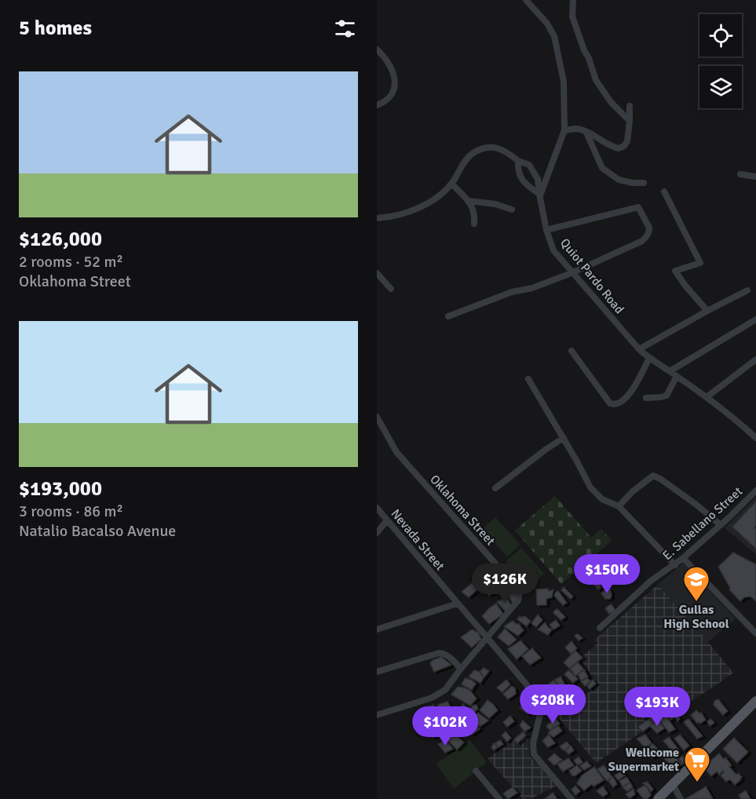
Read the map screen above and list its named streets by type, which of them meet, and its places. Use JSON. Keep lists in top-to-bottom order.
{
  "streets": {
    "street": [
      "Quiot Pardo Road",
      "Oklahoma Street",
      "E. Sabellano Street",
      "Nevada Street"
    ]
  },
  "crossings": [
    ["Oklahoma Street", "Nevada Street"]
  ],
  "places": {
    "school or university": ["Gullas High School"],
    "supermarket": ["Wellcome Supermarket"]
  },
  "page": {
    "heading": "5 homes",
    "list": [
      {
        "name": "$126,000",
        "note": "2 rooms · 52 m² · Oklahoma Street"
      },
      {
        "name": "$193,000",
        "note": "3 rooms · 86 m² · Natalio Bacalso Avenue"
      }
    ],
    "price": [
      "$150K",
      "$126K",
      "$208K",
      "$193K",
      "$102K"
    ]
  }
}
